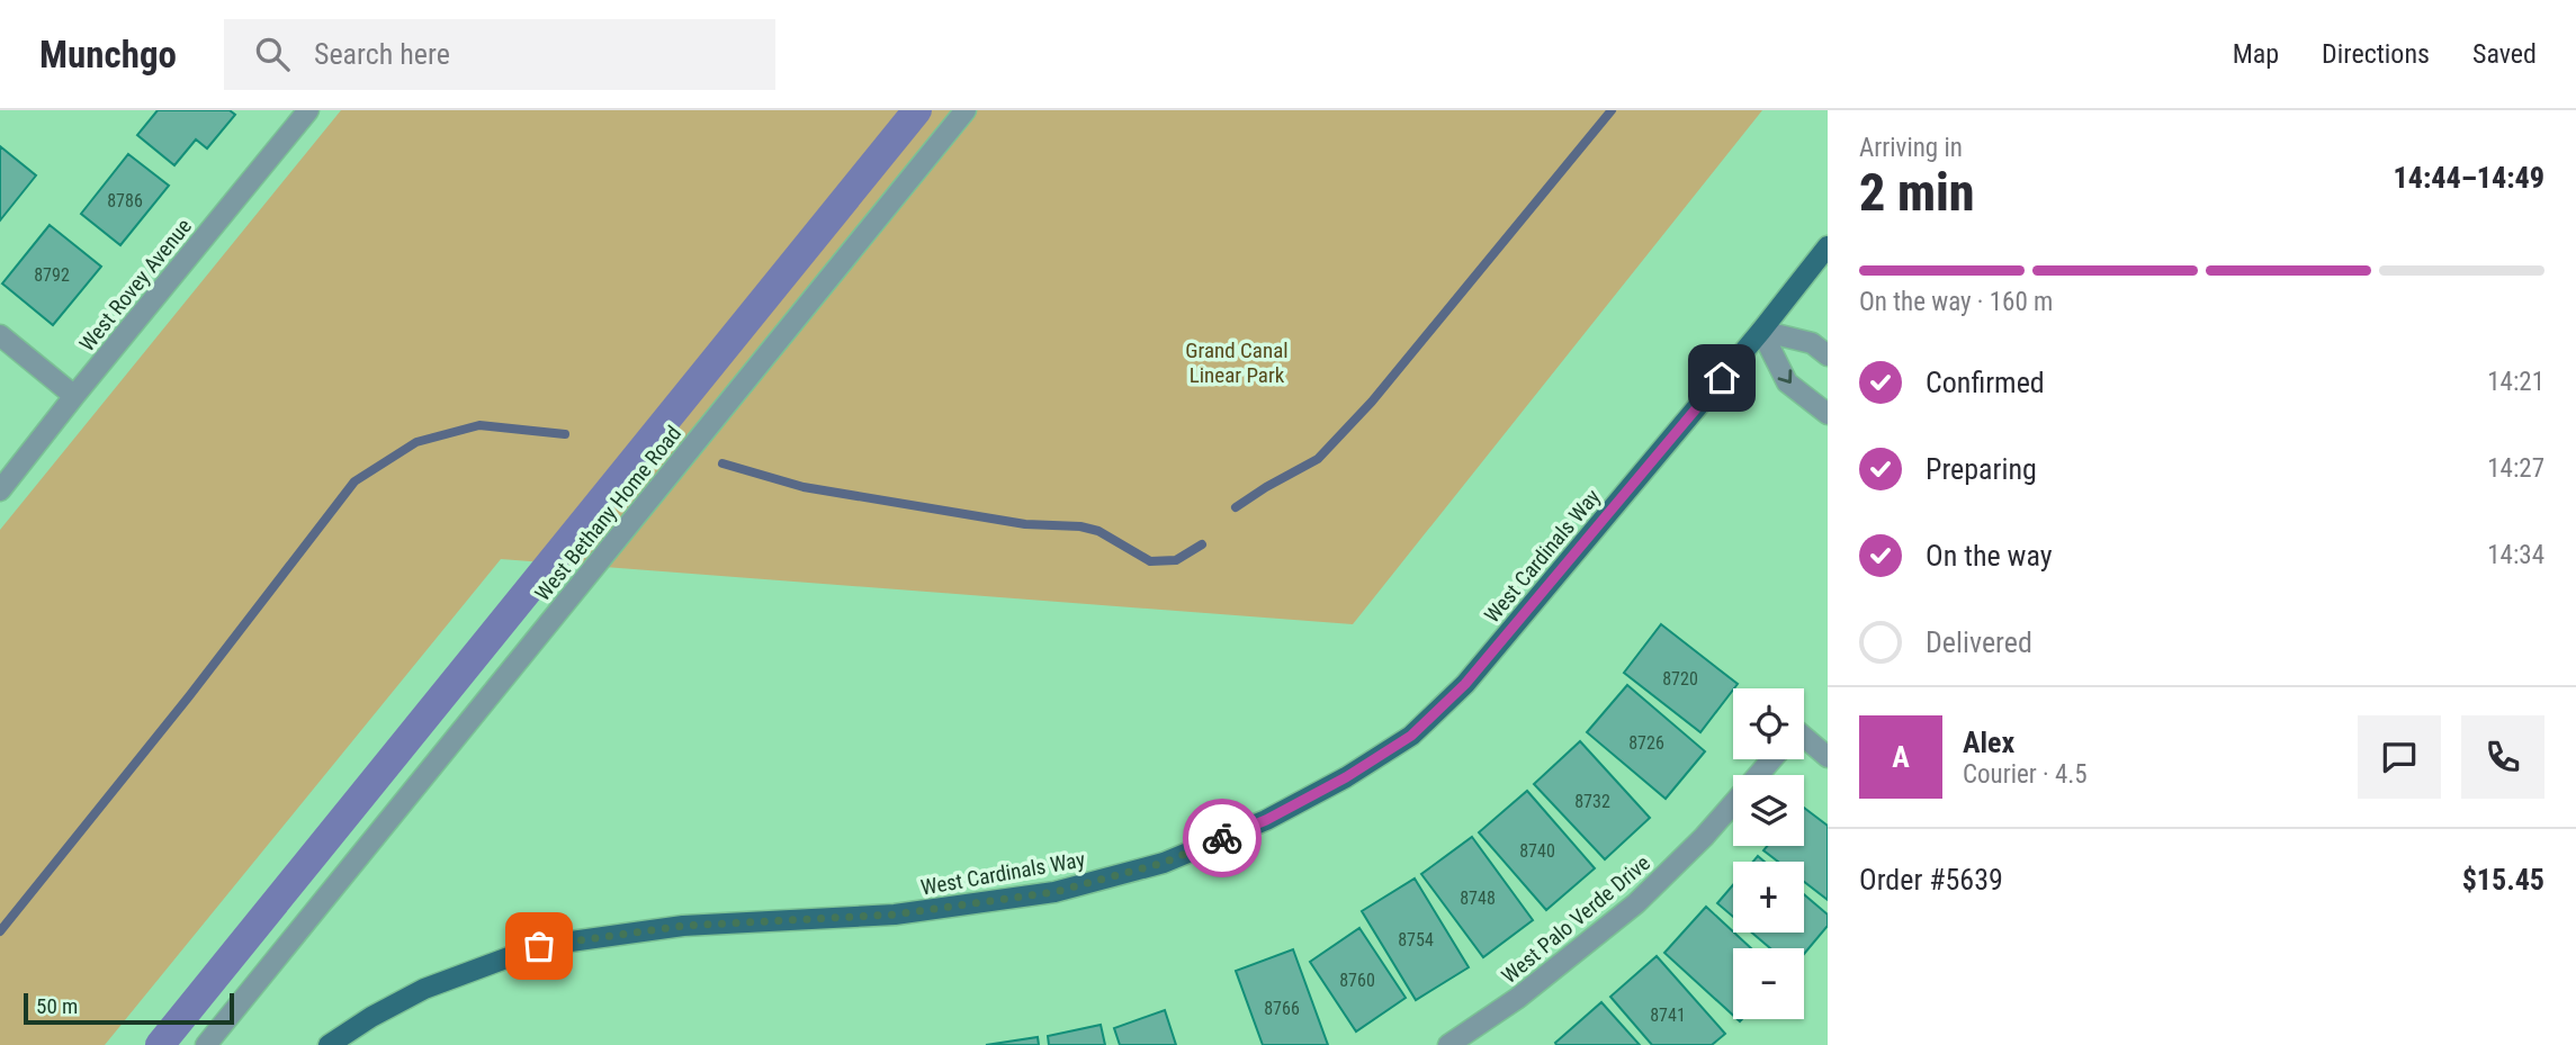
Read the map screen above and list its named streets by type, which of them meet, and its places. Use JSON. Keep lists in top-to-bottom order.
{
  "streets": {
    "main road": ["West Cardinals Way"],
    "street": ["West Rovey Avenue", "West Bethany Home Road", "West Palo Verde Drive"]
  },
  "parks": ["Grand Canal Linear Park"],
  "house_numbers": [
    "8786",
    "8792",
    "8720",
    "8726",
    "8732",
    "8740",
    "8748",
    "8754",
    "8760",
    "8766",
    "8741"
  ],
  "scale_bar": "50 m",
  "page": {
    "header": "Munchgo",
    "search": "Search here",
    "nav": ["Map", "Directions", "Saved"],
    "heading": ["2 min", "Arriving in", "14:44–14:49"],
    "panel": [
      "Alex",
      "Courier · 4.5",
      "Order #5639",
      "$15.45"
    ],
    "bar": "On the way · 160 m",
    "list": [
      ["Confirmed", "14:21"],
      ["Preparing", "14:27"],
      ["On the way", "14:34"],
      "Delivered"
    ],
    "map_buttons": ["+", "−"],
    "round": "A",
    "scale": "50 m"
  }
}
